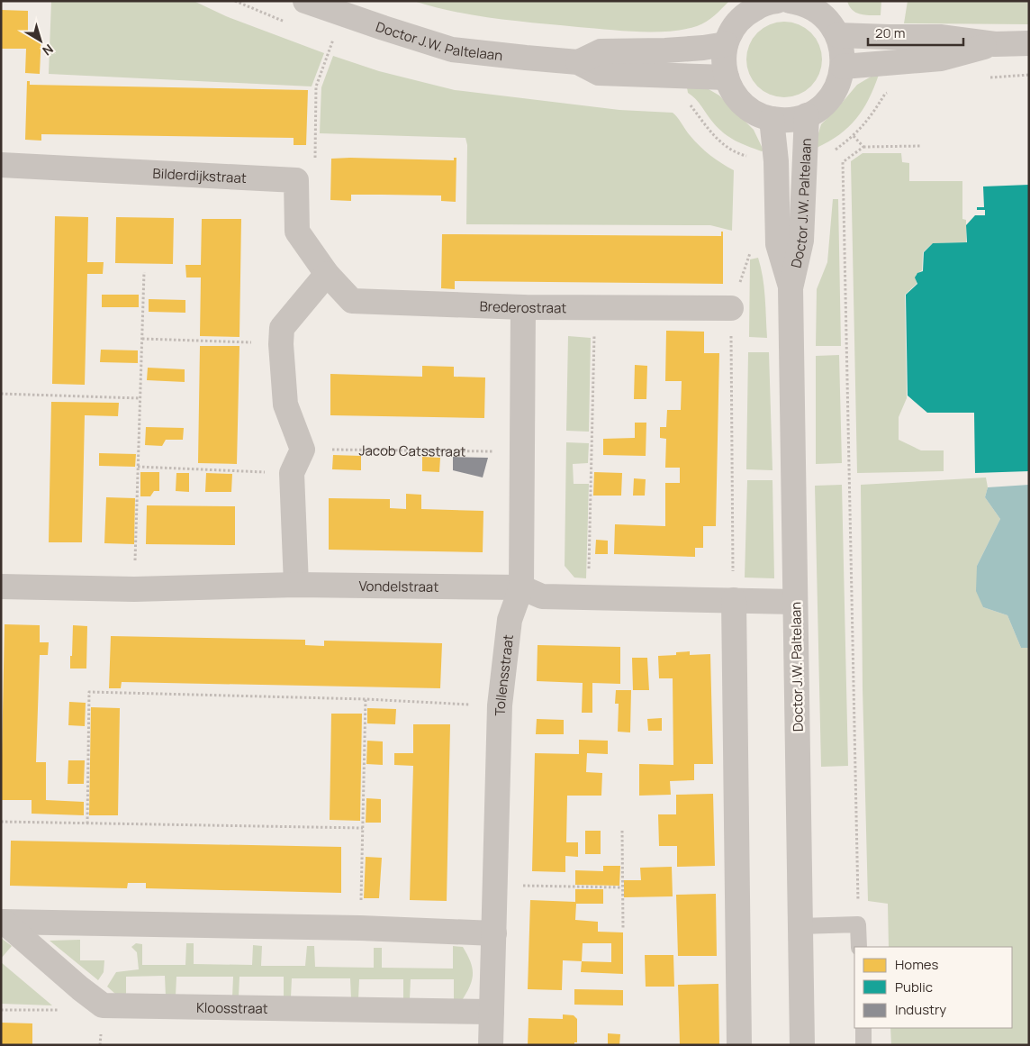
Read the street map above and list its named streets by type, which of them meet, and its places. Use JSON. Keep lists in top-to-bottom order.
{
  "streets": {
    "street": [
      "Doctor J.W. Paltelaan",
      "Bilderdijkstraat",
      "Brederostraat",
      "Vondelstraat",
      "Tollensstraat",
      "Kloosstraat"
    ],
    "path": ["Jacob Catsstraat"]
  },
  "crossings": [
    ["Doctor J.W. Paltelaan", "Vondelstraat"],
    ["Brederostraat", "Tollensstraat"],
    ["Jacob Catsstraat", "Tollensstraat"],
    ["Vondelstraat", "Tollensstraat"],
    ["Tollensstraat", "Kloosstraat"]
  ],
  "legend": ["Homes", "Public", "Industry"],
  "scale_bar": "20 m",
  "north": "bottom right"
}
